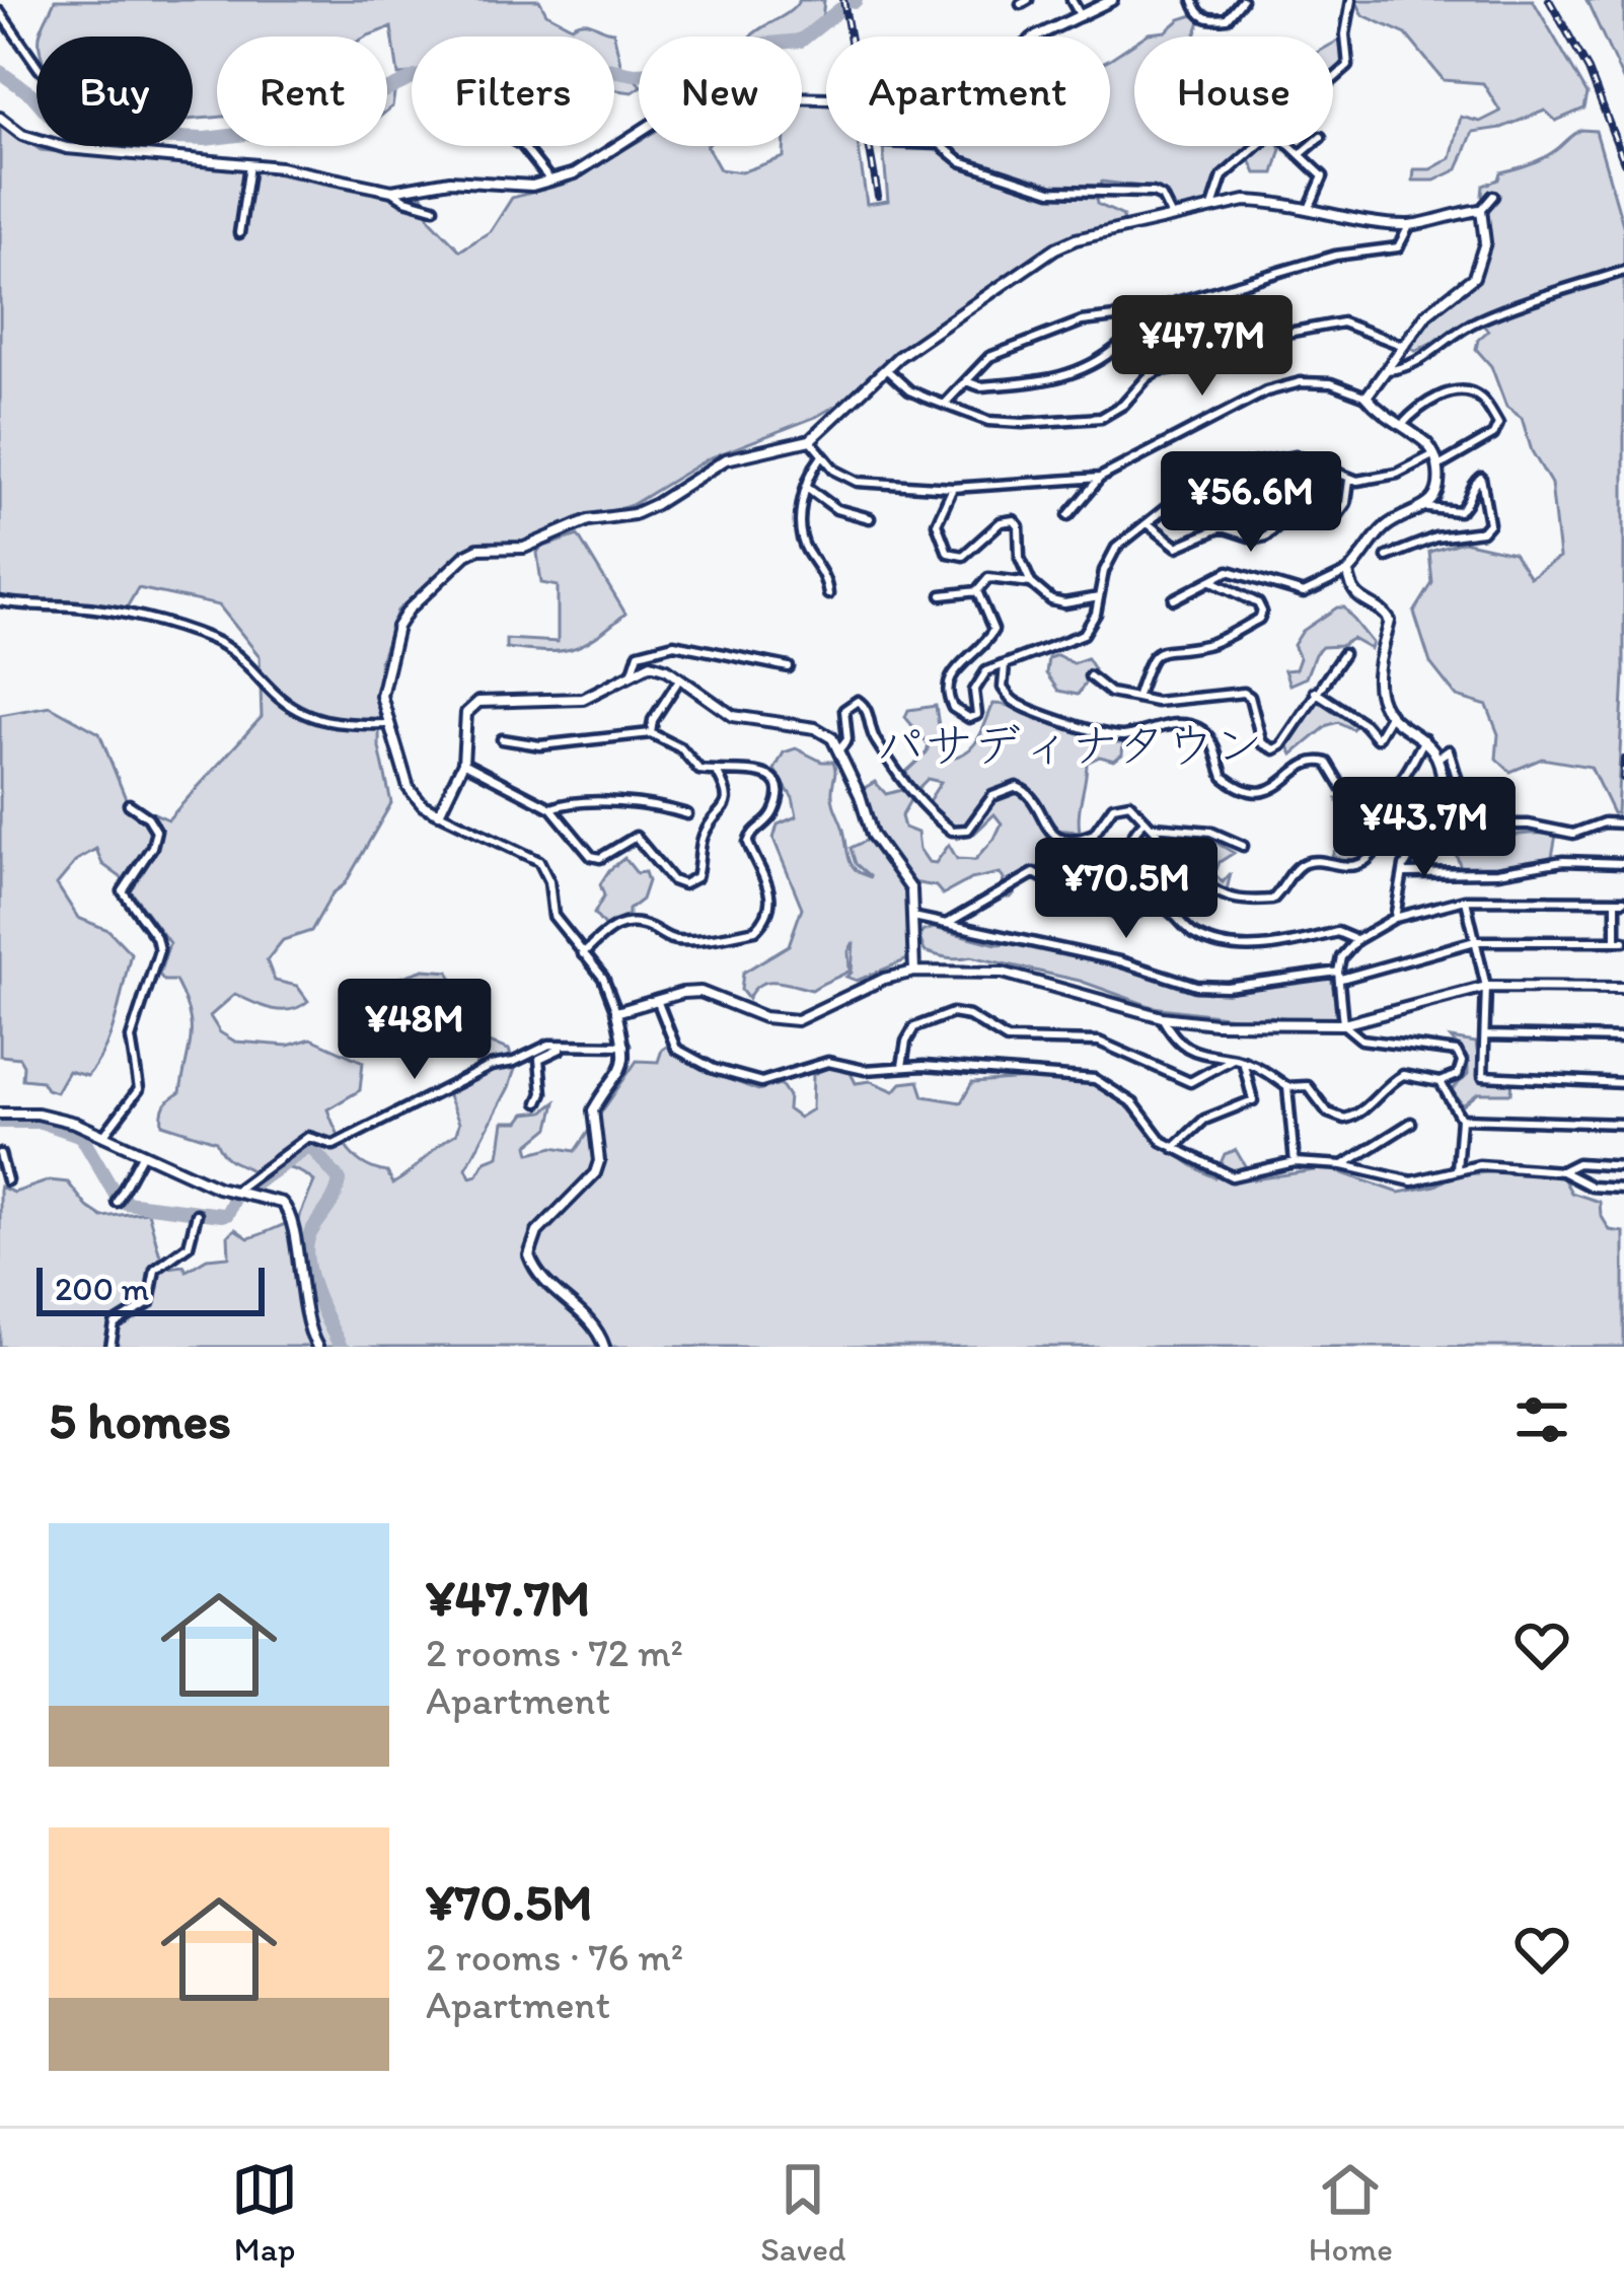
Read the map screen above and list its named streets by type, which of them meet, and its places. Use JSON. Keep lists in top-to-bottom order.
{
  "districts": ["パサディナタウン"],
  "scale_bar": "200 m",
  "page": {
    "chip": [
      "Buy",
      "Rent",
      "Filters",
      "New",
      "Apartment",
      "House"
    ],
    "price": [
      "¥47.7M",
      "¥56.6M",
      "¥43.7M",
      "¥70.5M",
      "¥48M"
    ],
    "scale": "200 m",
    "heading": "5 homes",
    "list": [
      {
        "name": "¥47.7M",
        "note": "2 rooms · 72 m² · Apartment"
      },
      {
        "name": "¥70.5M",
        "note": "2 rooms · 76 m² · Apartment"
      }
    ],
    "tabs": ["Map", "Saved", "Home"]
  }
}
